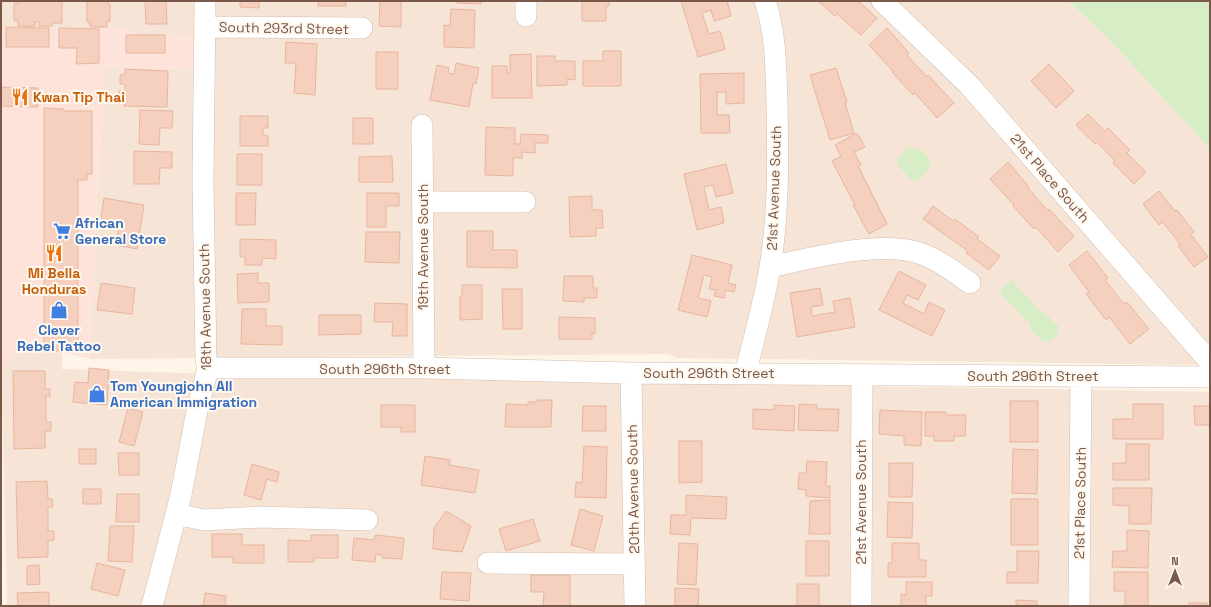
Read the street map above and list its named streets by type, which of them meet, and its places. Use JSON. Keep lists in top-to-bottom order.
{
  "streets": {
    "street": [
      "South 293rd Street",
      "21st Place South",
      "21st Avenue South",
      "19th Avenue South",
      "18th Avenue South",
      "South 296th Street",
      "20th Avenue South"
    ]
  },
  "crossings": [
    ["South 293rd Street", "18th Avenue South"],
    ["21st Place South", "South 296th Street"],
    ["21st Avenue South", "South 296th Street"],
    ["19th Avenue South", "South 296th Street"],
    ["18th Avenue South", "South 296th Street"],
    ["South 296th Street", "20th Avenue South"]
  ],
  "places": {
    "restaurant": ["Kwan Tip Thai", "Mi Bella Honduras"],
    "supermarket": ["African General Store"],
    "shop": ["Clever Rebel Tattoo", "Tom Youngjohn All American Immigration"]
  },
  "north": "top"
}
